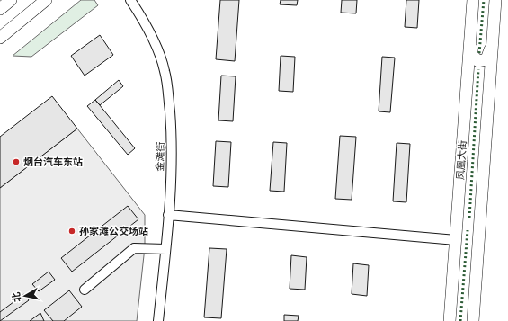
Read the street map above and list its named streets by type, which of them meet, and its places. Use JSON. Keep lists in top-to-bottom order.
{
  "streets": {
    "main road": ["凤凰大街"],
    "street": ["金滩街"]
  },
  "places": ["烟台汽车东站", "孙家滩公交场站"],
  "north": "left"
}
